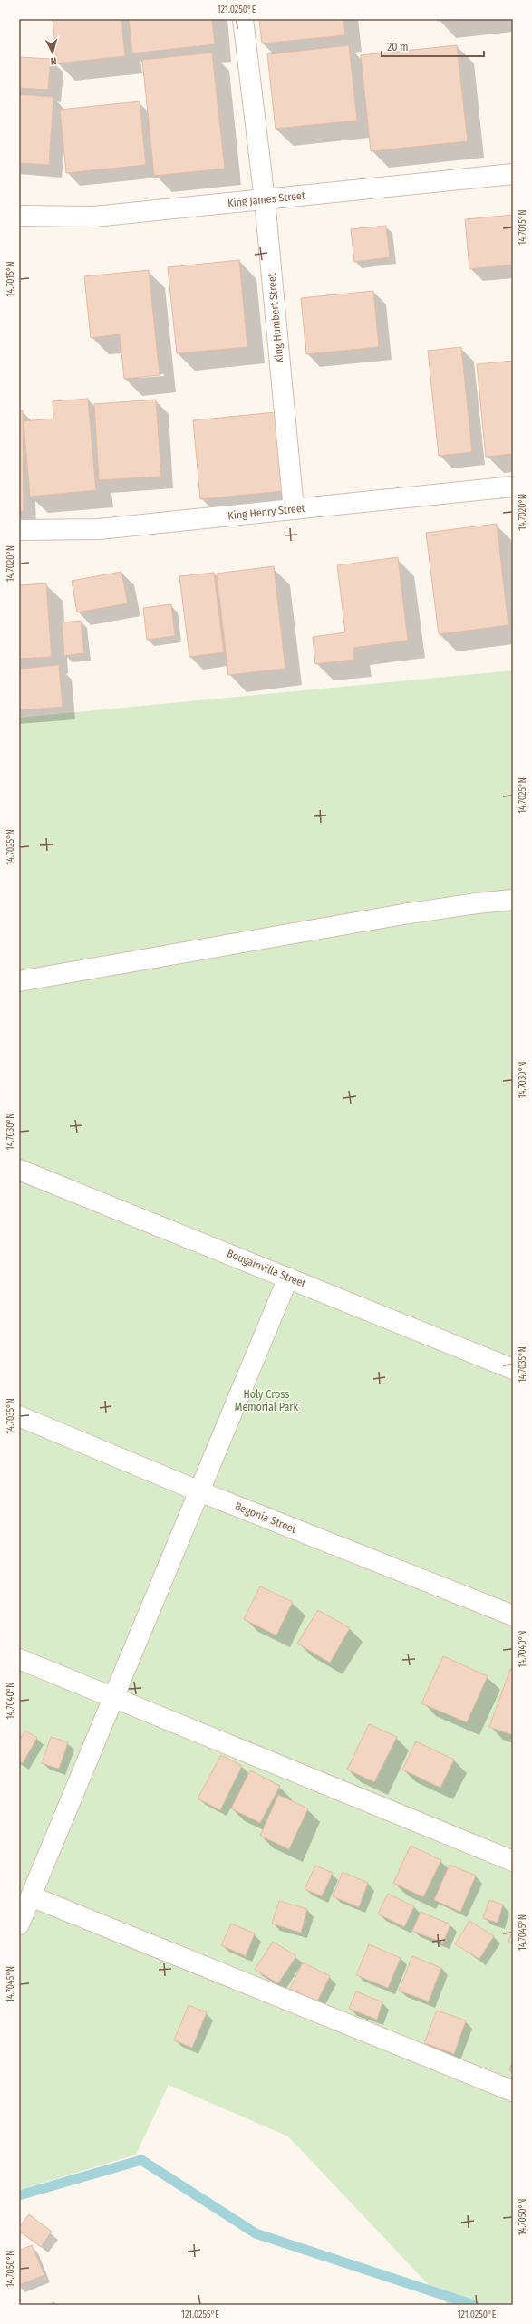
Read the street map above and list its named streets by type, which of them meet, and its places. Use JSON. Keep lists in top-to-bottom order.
{
  "streets": {
    "street": [
      "King James Street",
      "King Humbert Street",
      "King Henry Street",
      "Bougainvilla Street",
      "Begonia Street"
    ]
  },
  "crossings": [
    ["King James Street", "King Humbert Street"],
    ["King Humbert Street", "King Henry Street"]
  ],
  "parks": ["Holy Cross Memorial Park"],
  "scale_bar": "20 m",
  "north": "bottom",
  "coordinates": [
    "121.0250°E",
    "14.7015°N",
    "14.7020°N",
    "14.7025°N",
    "14.7030°N",
    "14.7035°N",
    "14.7040°N",
    "14.7045°N",
    "14.7050°N",
    "121.0255°E"
  ]
}
